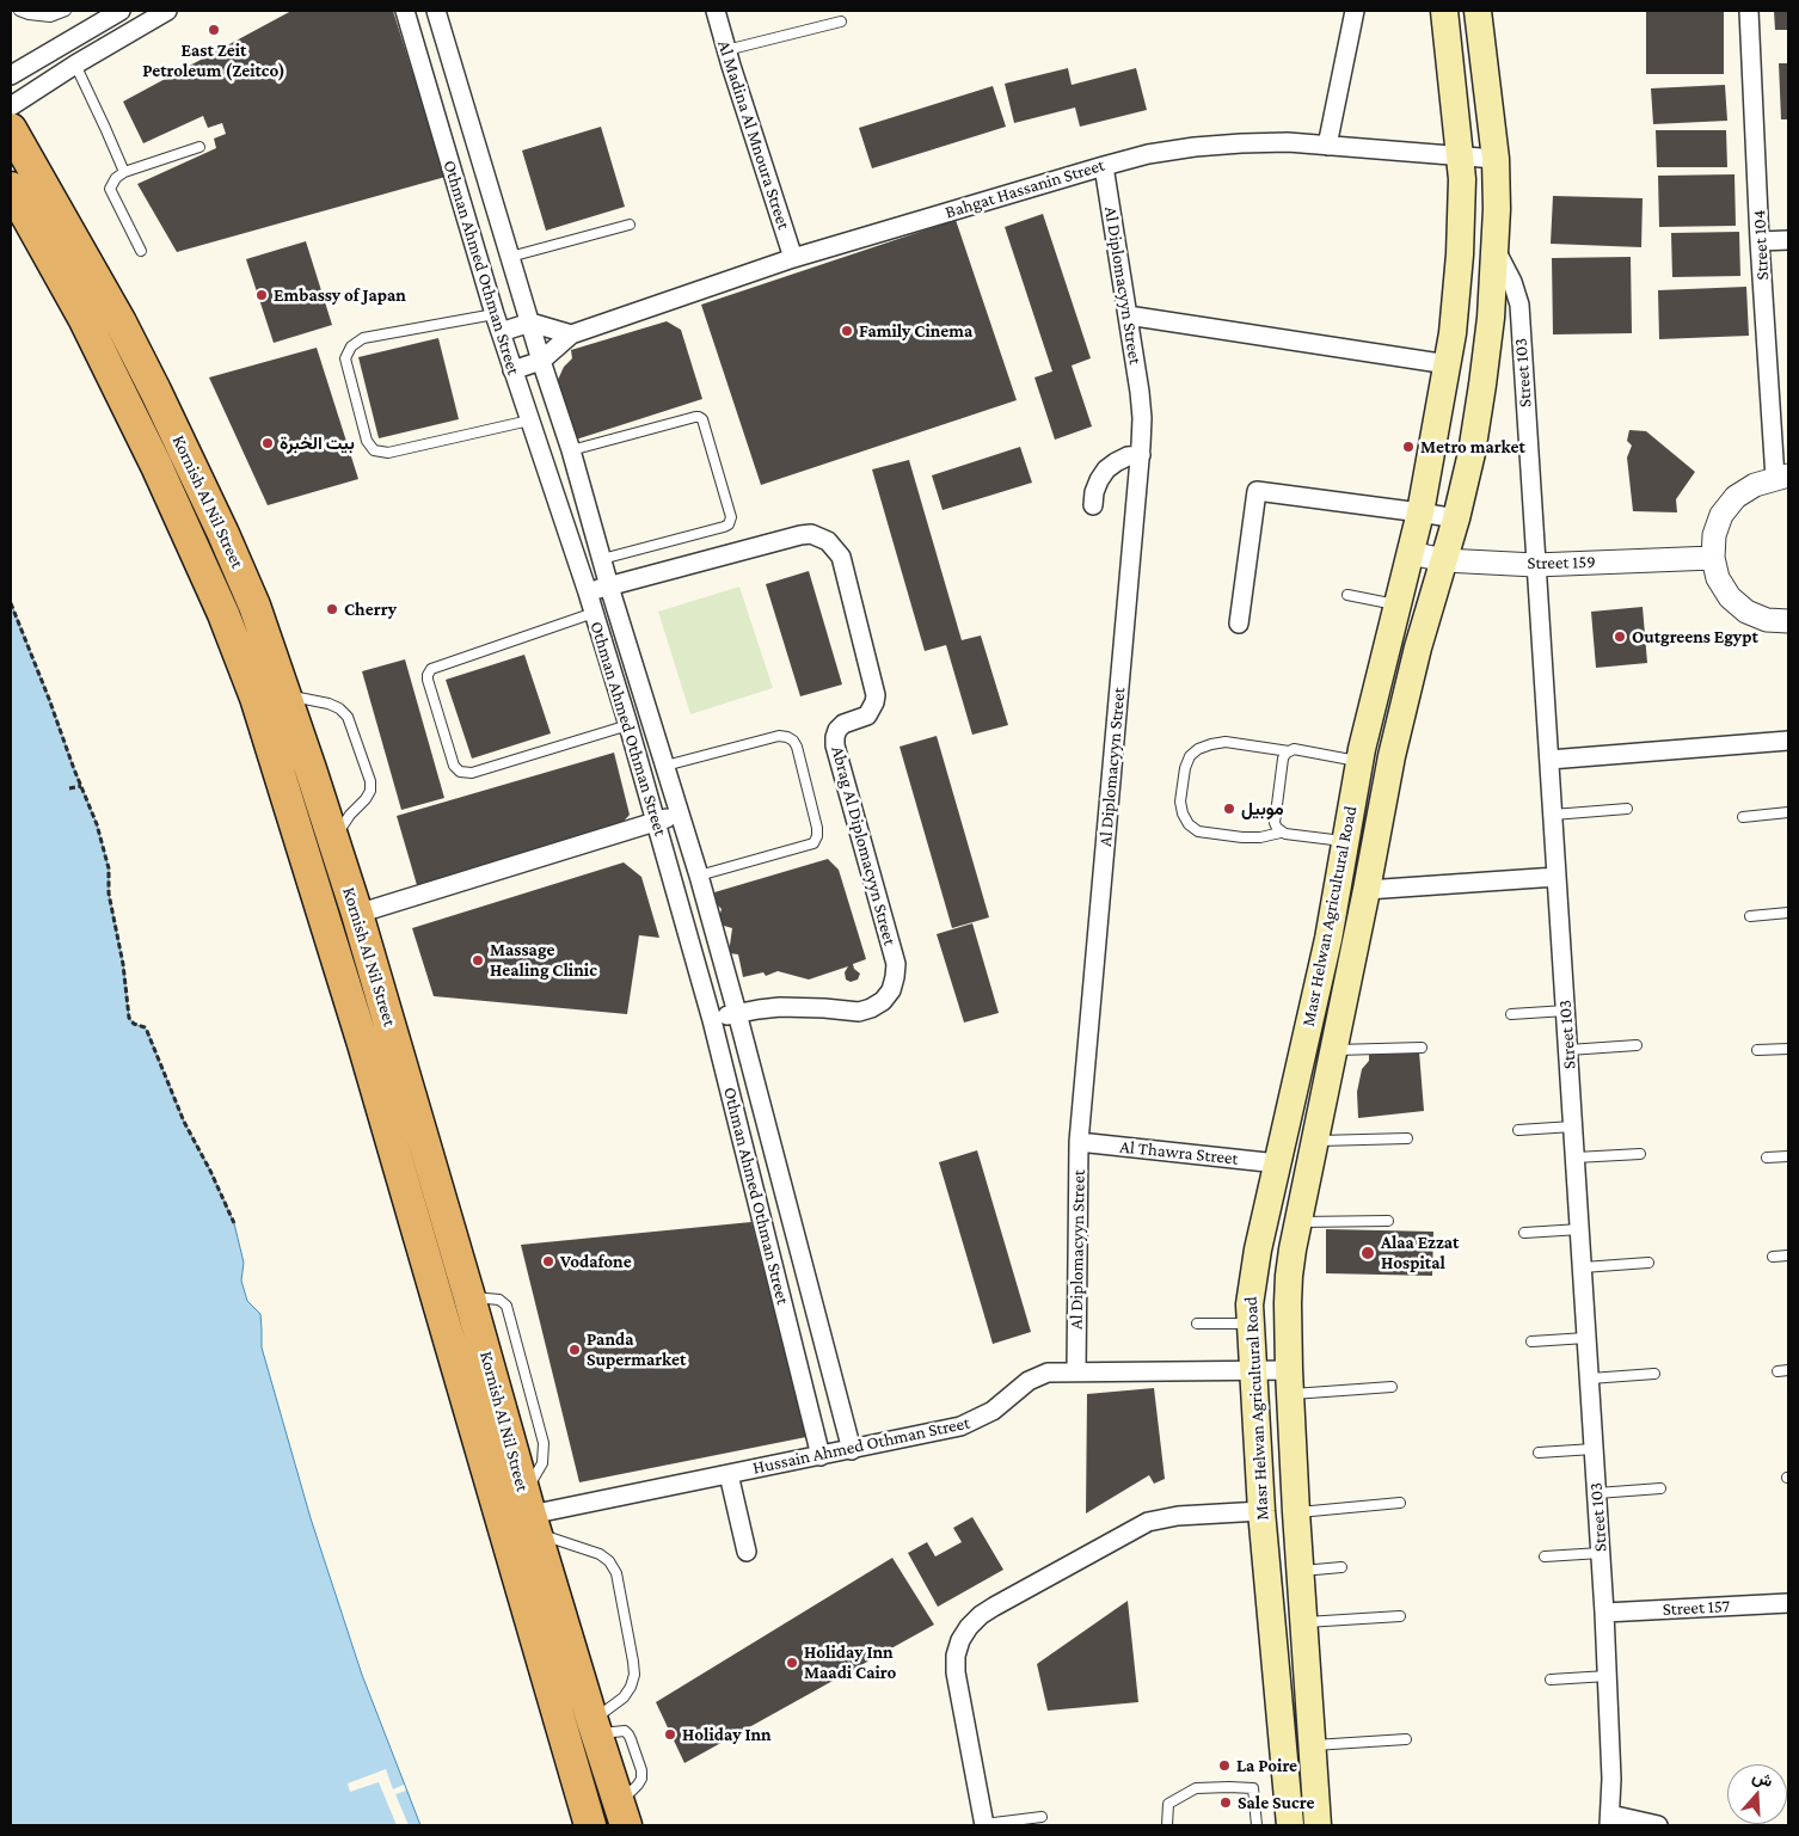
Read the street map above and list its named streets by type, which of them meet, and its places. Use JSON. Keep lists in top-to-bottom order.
{
  "streets": {
    "highway": ["Kornish Al Nil Street"],
    "main road": ["Masr Helwan Agricultural Road"],
    "street": [
      "Al Madina Al Mnoura Street",
      "Bahgat Hassanin Street",
      "Street 104",
      "Othman Ahmed Othman Street",
      "Al Diplomacyyn Street",
      "Street 103",
      "Street 159",
      "Abrag Al Diplomacyyn Street",
      "Al Thawra Street",
      "Hussain Ahmed Othman Street",
      "Street 157"
    ]
  },
  "crossings": [
    ["Al Madina Al Mnoura Street", "Bahgat Hassanin Street"],
    ["Bahgat Hassanin Street", "Othman Ahmed Othman Street"],
    ["Bahgat Hassanin Street", "Al Diplomacyyn Street"],
    ["Bahgat Hassanin Street", "Masr Helwan Agricultural Road"],
    ["Othman Ahmed Othman Street", "Abrag Al Diplomacyyn Street"],
    ["Othman Ahmed Othman Street", "Hussain Ahmed Othman Street"],
    ["Al Diplomacyyn Street", "Al Thawra Street"],
    ["Al Diplomacyyn Street", "Hussain Ahmed Othman Street"],
    ["Street 103", "Street 159"],
    ["Street 103", "Masr Helwan Agricultural Road"],
    ["Street 103", "Street 157"],
    ["Kornish Al Nil Street", "Hussain Ahmed Othman Street"],
    ["Street 159", "Masr Helwan Agricultural Road"],
    ["Masr Helwan Agricultural Road", "Al Thawra Street"],
    ["Masr Helwan Agricultural Road", "Hussain Ahmed Othman Street"]
  ],
  "places": [
    "East Zeit Petroleum (Zeitco)",
    "Embassy of Japan",
    "Family Cinema",
    "بيت الخبرة",
    "Metro market",
    "Cherry",
    "Outgreens Egypt",
    "موبيل",
    "Massage Healing Clinic",
    "Alaa Ezzat Hospital",
    "Vodafone",
    "Panda Supermarket",
    "Holiday Inn Maadi Cairo",
    "Holiday Inn",
    "La Poire",
    "Sale Sucre"
  ],
  "north": "top"
}
